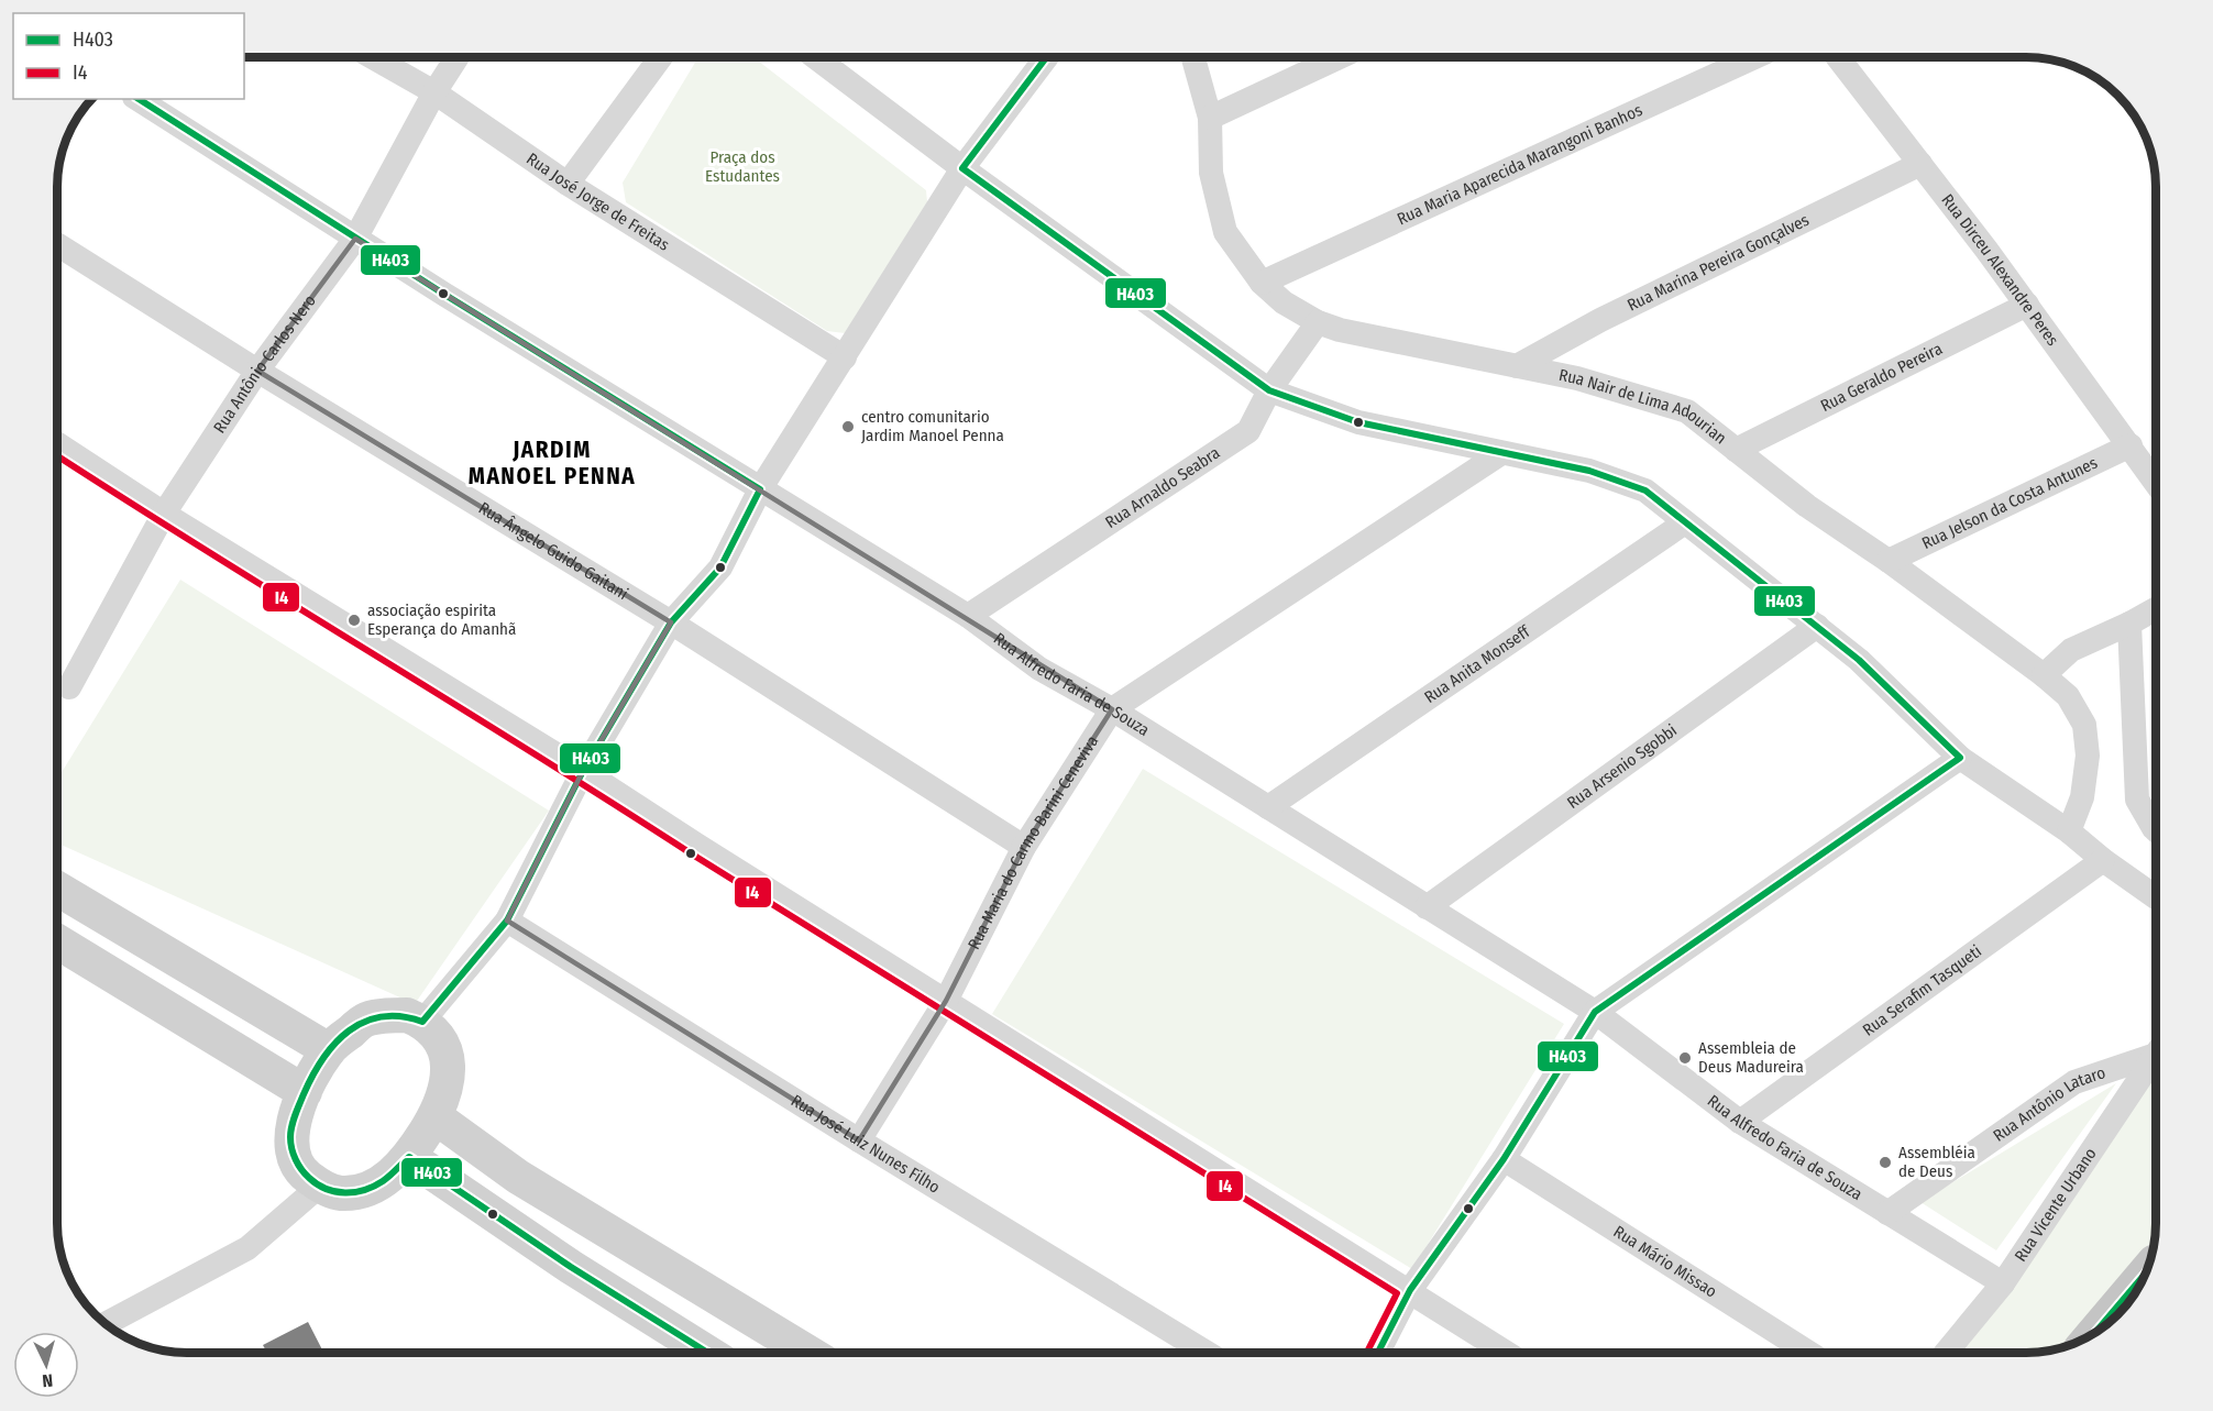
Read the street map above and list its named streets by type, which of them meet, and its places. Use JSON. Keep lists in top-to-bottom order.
{
  "streets": {
    "street": [
      "Rua Maria Aparecida Marangoni Banhos",
      "Rua José Jorge de Freitas",
      "Rua Marina Pereira Gonçalves",
      "Rua Dirceu Alexandre Peres",
      "Rua Antônio Carlos Nero",
      "Rua Geraldo Pereira",
      "Rua Nair de Lima Adourian",
      "Rua Arnaldo Seabra",
      "Rua Jelson da Costa Antunes",
      "Rua Ângelo Guido Gaitani",
      "Rua Anita Monseff",
      "Rua Alfredo Faria de Souza",
      "Rua Arsenio Sgobbi",
      "Rua Maria do Carmo Barini Ceneviva",
      "Rua Serafim Tasqueti",
      "Rua Antônio Lataro",
      "Rua José Luiz Nunes Filho",
      "Rua Vicente Urbano",
      "Rua Mário Missao"
    ]
  },
  "crossings": [
    ["Rua Maria Aparecida Marangoni Banhos", "Rua Nair de Lima Adourian"],
    ["Rua José Jorge de Freitas", "Rua Antônio Carlos Nero"],
    ["Rua Marina Pereira Gonçalves", "Rua Dirceu Alexandre Peres"],
    ["Rua Marina Pereira Gonçalves", "Rua Nair de Lima Adourian"],
    ["Rua Dirceu Alexandre Peres", "Rua Geraldo Pereira"],
    ["Rua Dirceu Alexandre Peres", "Rua Jelson da Costa Antunes"],
    ["Rua Antônio Carlos Nero", "Rua Ângelo Guido Gaitani"],
    ["Rua Antônio Carlos Nero", "Rua Alfredo Faria de Souza"],
    ["Rua Geraldo Pereira", "Rua Nair de Lima Adourian"],
    ["Rua Nair de Lima Adourian", "Rua Arnaldo Seabra"],
    ["Rua Nair de Lima Adourian", "Rua Jelson da Costa Antunes"],
    ["Rua Arnaldo Seabra", "Rua Alfredo Faria de Souza"],
    ["Rua Ângelo Guido Gaitani", "Rua Maria do Carmo Barini Ceneviva"],
    ["Rua Anita Monseff", "Rua Alfredo Faria de Souza"],
    ["Rua Alfredo Faria de Souza", "Rua Arsenio Sgobbi"],
    ["Rua Alfredo Faria de Souza", "Rua Maria do Carmo Barini Ceneviva"],
    ["Rua Alfredo Faria de Souza", "Rua Serafim Tasqueti"],
    ["Rua Alfredo Faria de Souza", "Rua Antônio Lataro"],
    ["Rua Alfredo Faria de Souza", "Rua Vicente Urbano"],
    ["Rua Maria do Carmo Barini Ceneviva", "Rua José Luiz Nunes Filho"]
  ],
  "districts": ["JARDIM MANOEL PENNA"],
  "parks": ["Praça dos Estudantes"],
  "places": [
    "centro comunitario Jardim Manoel Penna",
    "associação espirita Esperança do Amanhã",
    "Assembleia de Deus Madureira",
    "Assembléia de Deus"
  ],
  "lines": ["transit line H403", "transit line I4"],
  "legend": ["H403", "I4"],
  "north": "bottom"
}
